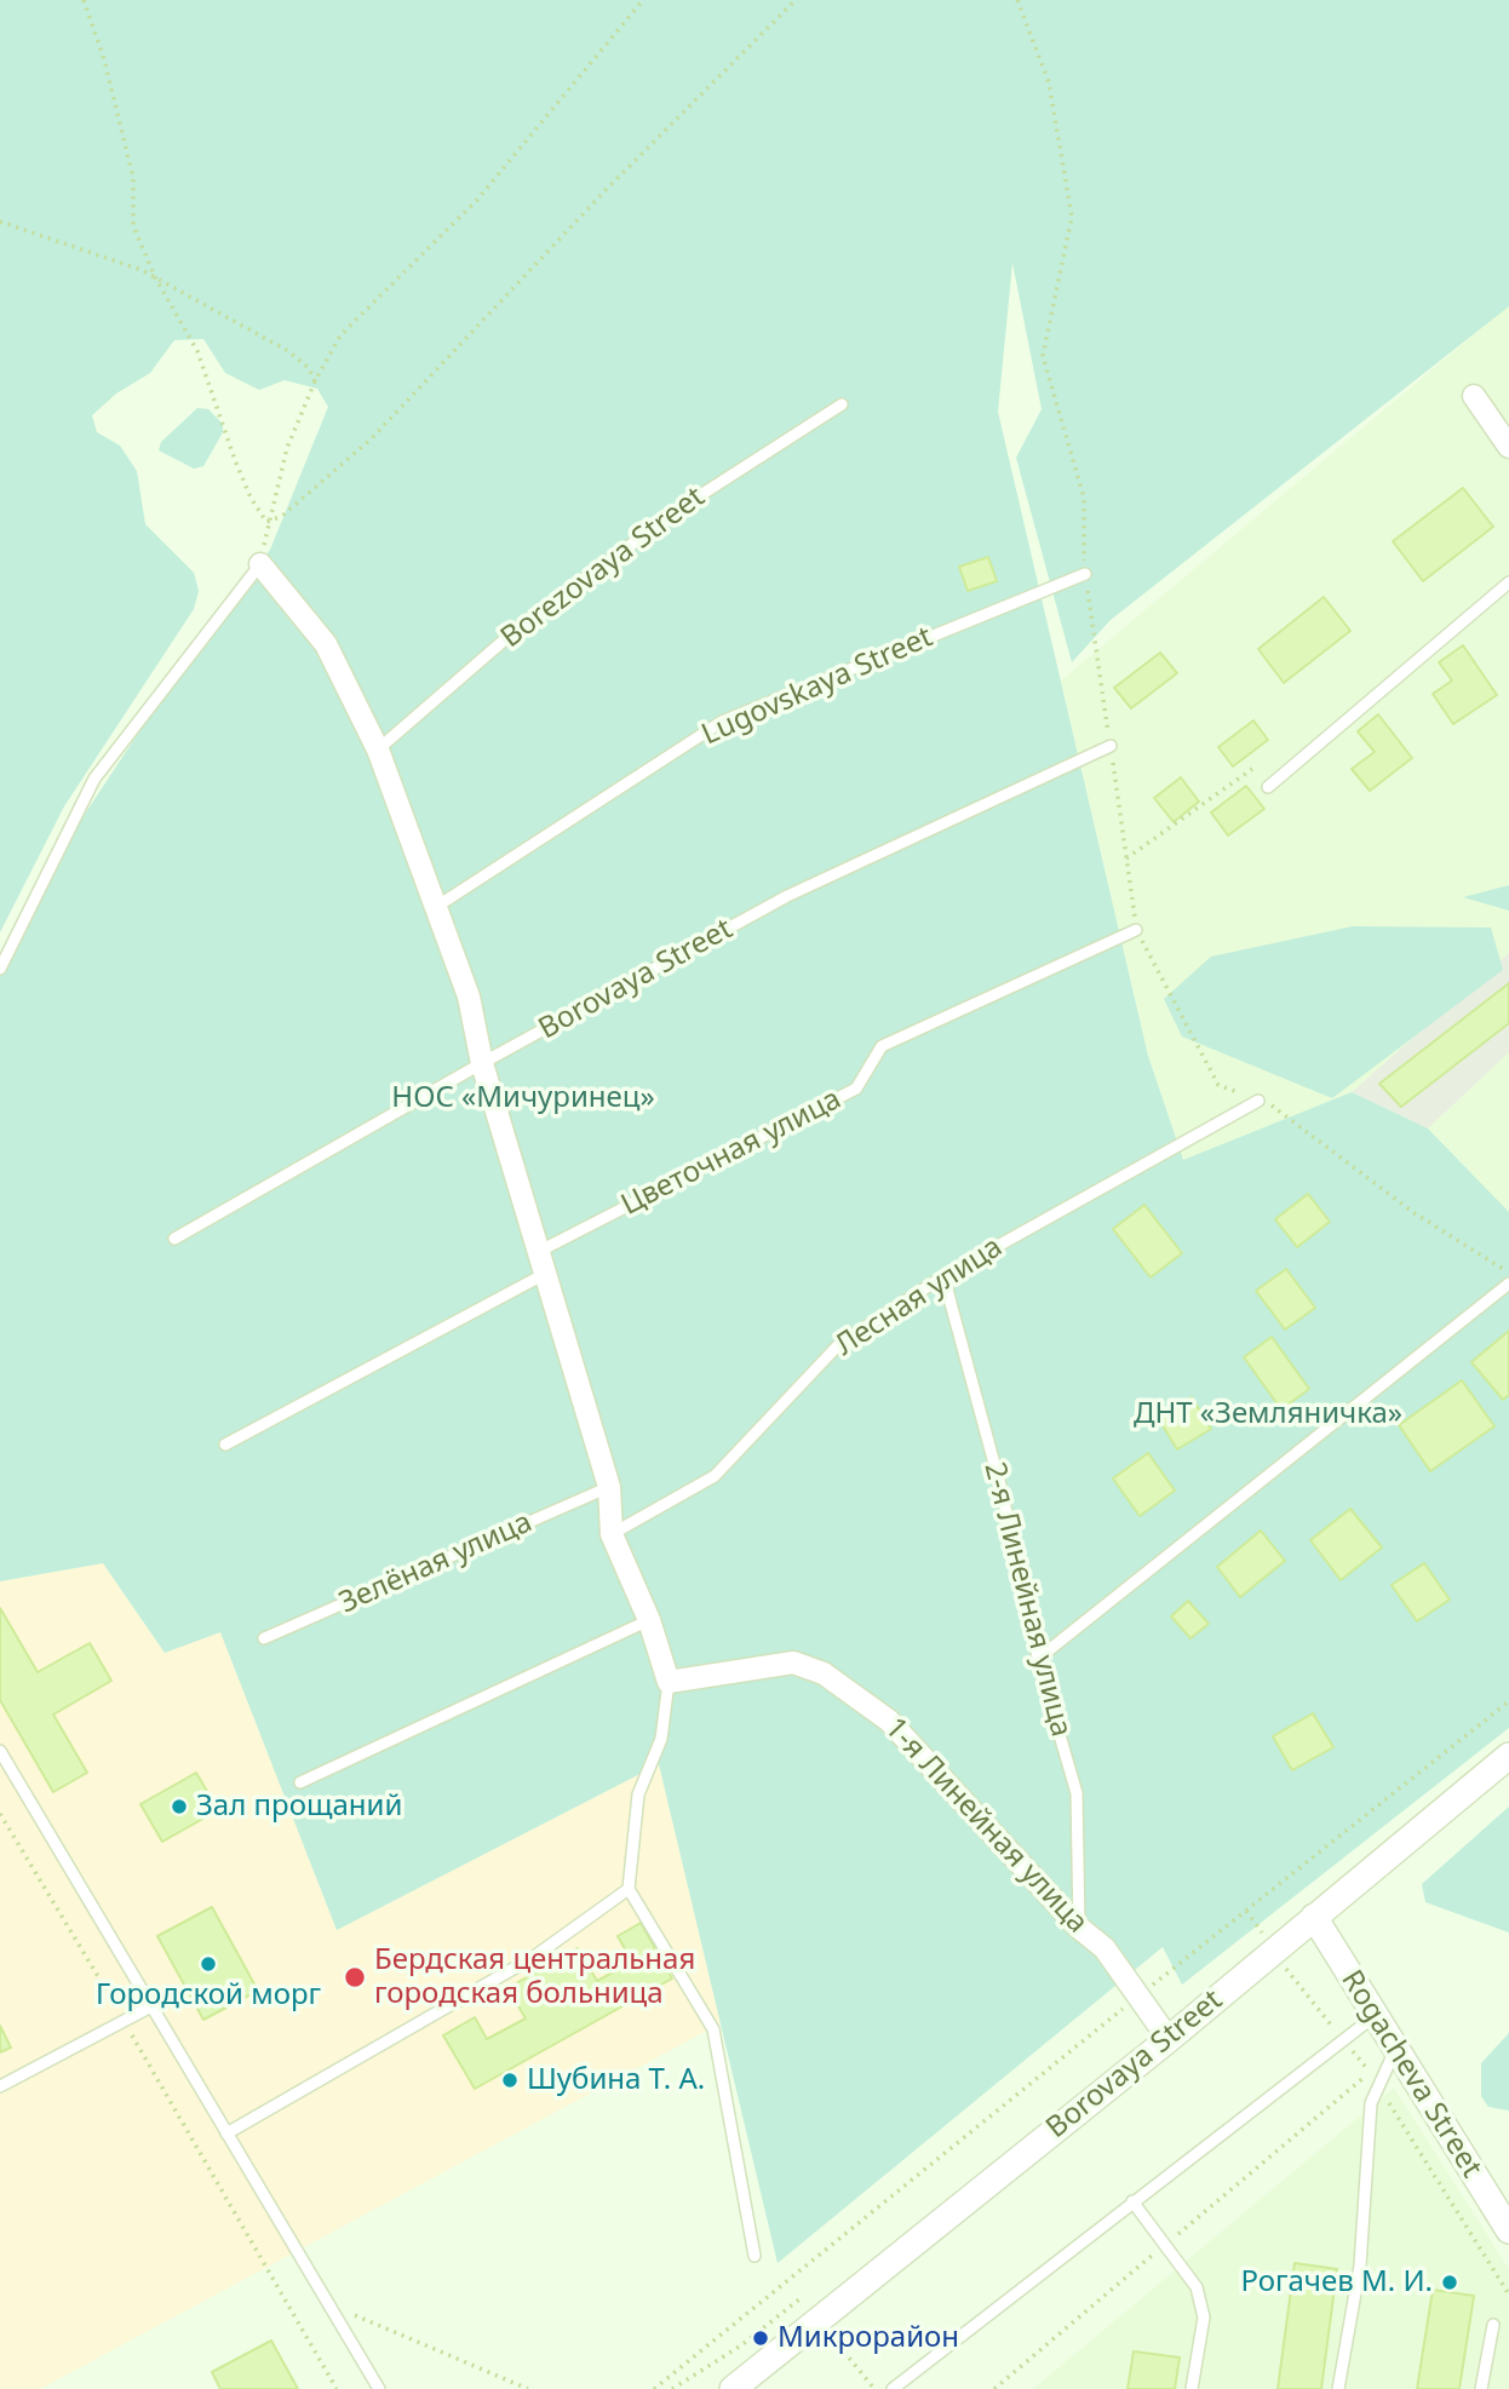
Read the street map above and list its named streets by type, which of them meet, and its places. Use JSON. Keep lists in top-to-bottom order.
{
  "streets": {
    "street": ["Borovaya Street", "1-я Линейная улица", "Rogacheva Street"],
    "lane": [
      "Borezovaya Street",
      "Lugovskaya Street",
      "Цветочная улица",
      "Лесная улица",
      "Зелёная улица",
      "2-я Линейная улица"
    ]
  },
  "crossings": [
    ["Borovaya Street", "1-я Линейная улица"],
    ["Borovaya Street", "Rogacheva Street"],
    ["Лесная улица", "2-я Линейная улица"],
    ["2-я Линейная улица", "1-я Линейная улица"]
  ],
  "parks": ["НОС «Мичуринец»", "ДНТ «Земляничка»"],
  "places": [
    "Зал прощаний",
    "Городской морг",
    "Бердская центральная городская больница",
    "Шубина Т. А.",
    "Рогачев М. И.",
    "Микрорайон"
  ]
}
